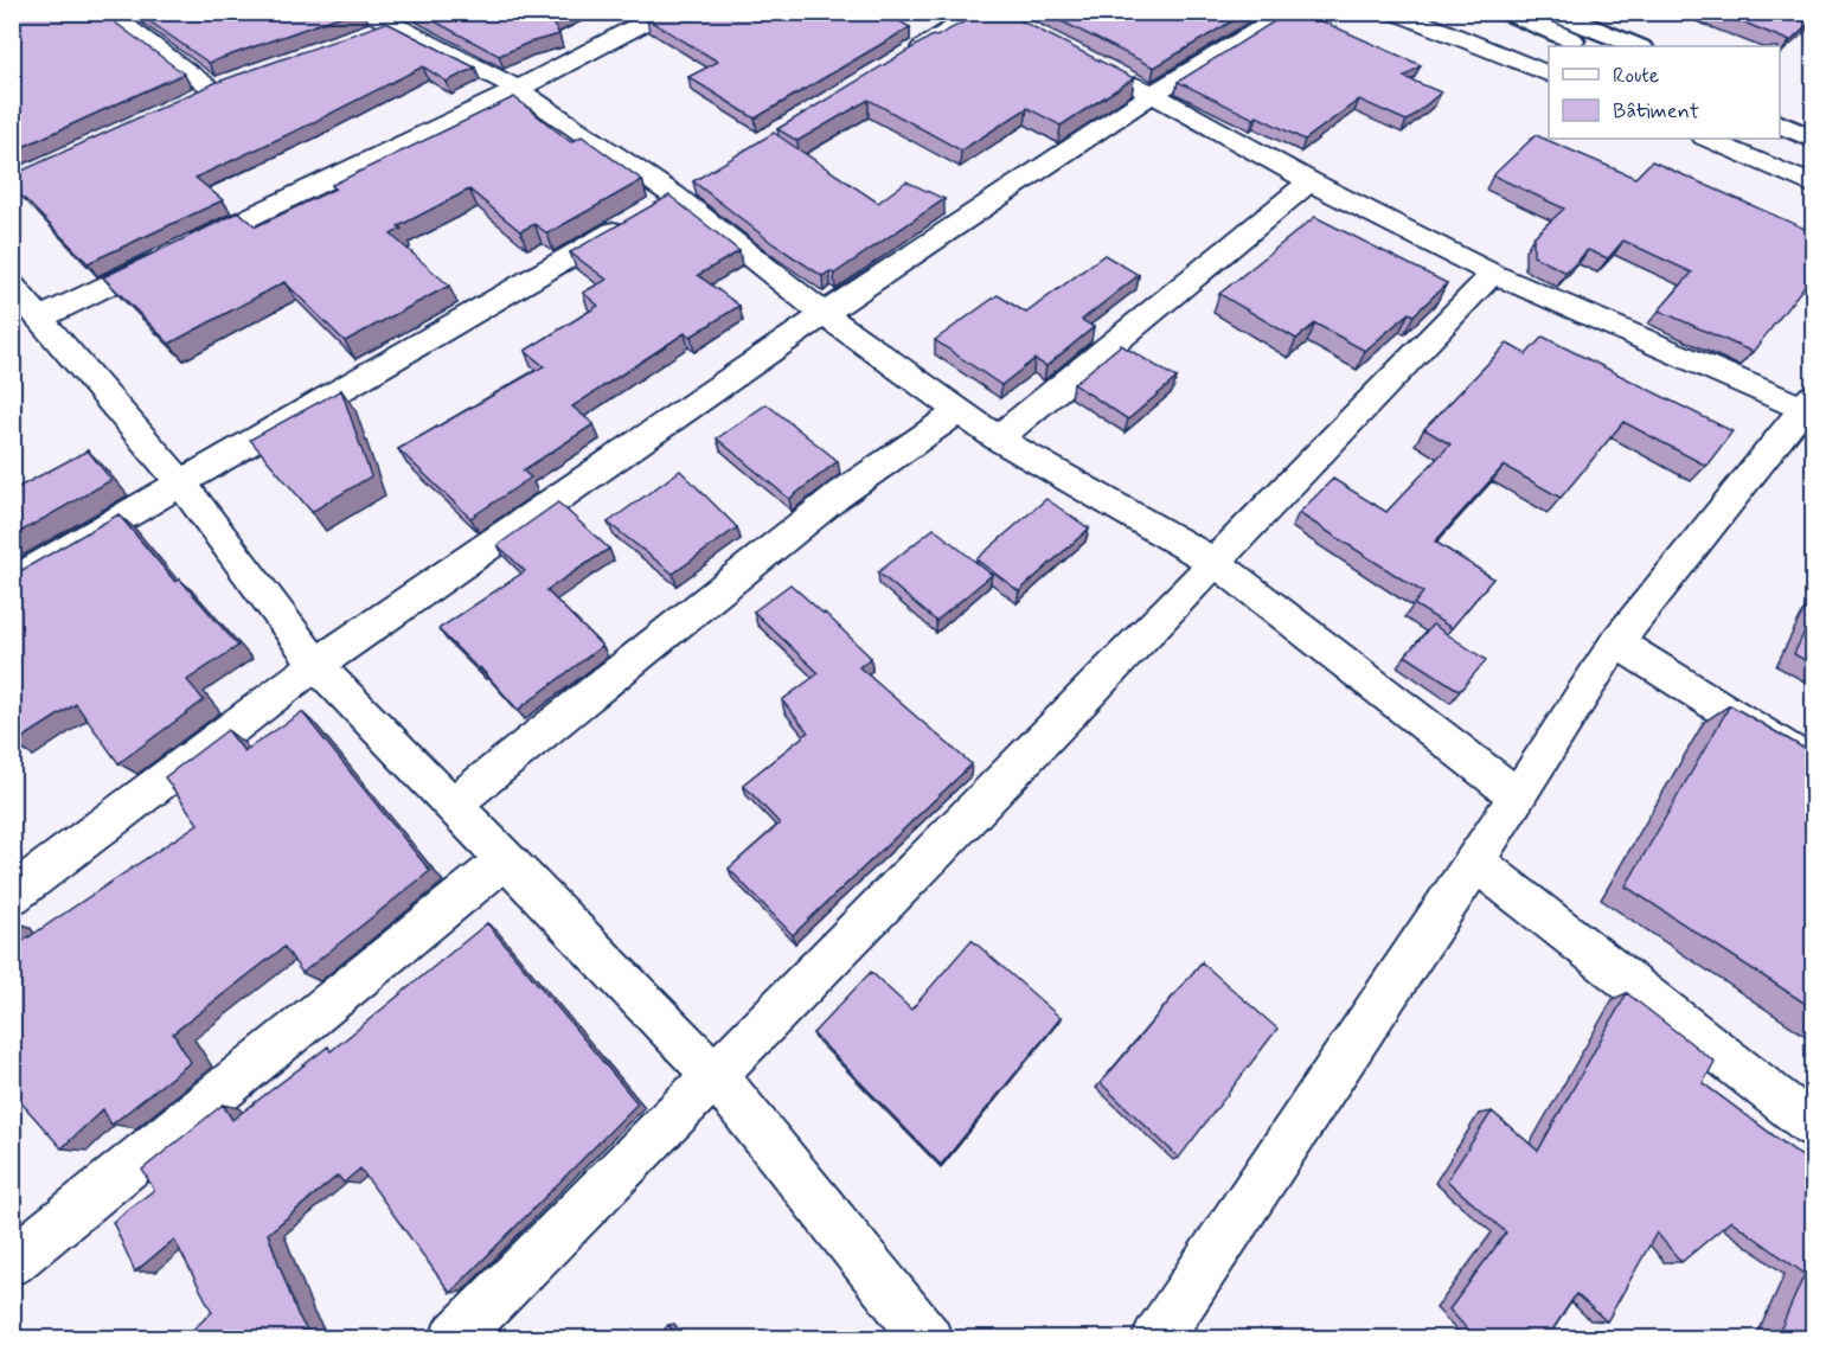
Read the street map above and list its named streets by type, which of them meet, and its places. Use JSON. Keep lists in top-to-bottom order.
{
  "legend": ["Route", "Bâtiment"]
}
